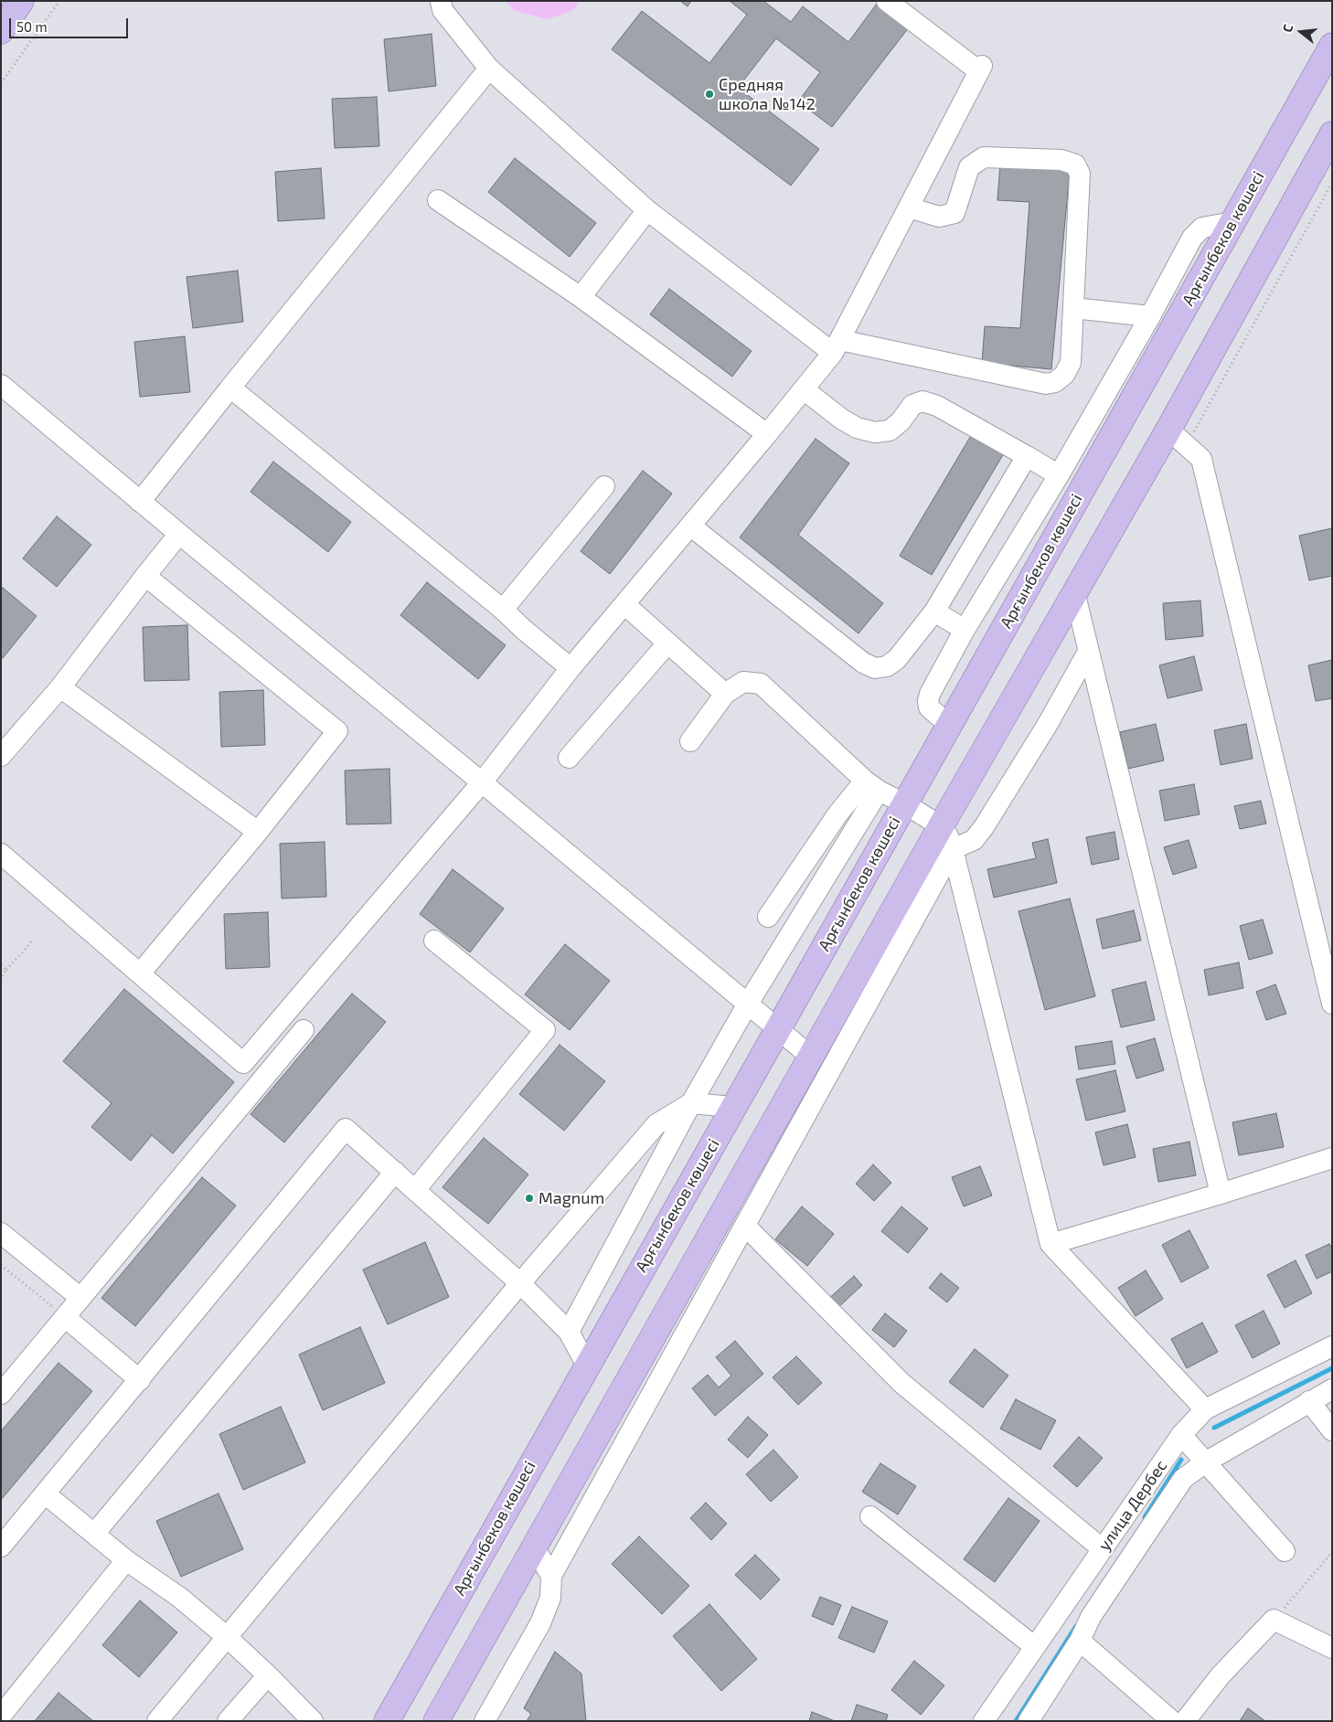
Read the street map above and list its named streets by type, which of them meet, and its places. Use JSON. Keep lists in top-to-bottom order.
{
  "streets": {
    "main road": ["Арғынбеков көшесі"],
    "street": ["улица Дербес"]
  },
  "places": ["Средняя школа №142", "Magnum"],
  "scale_bar": "50 m",
  "north": "left"
}
